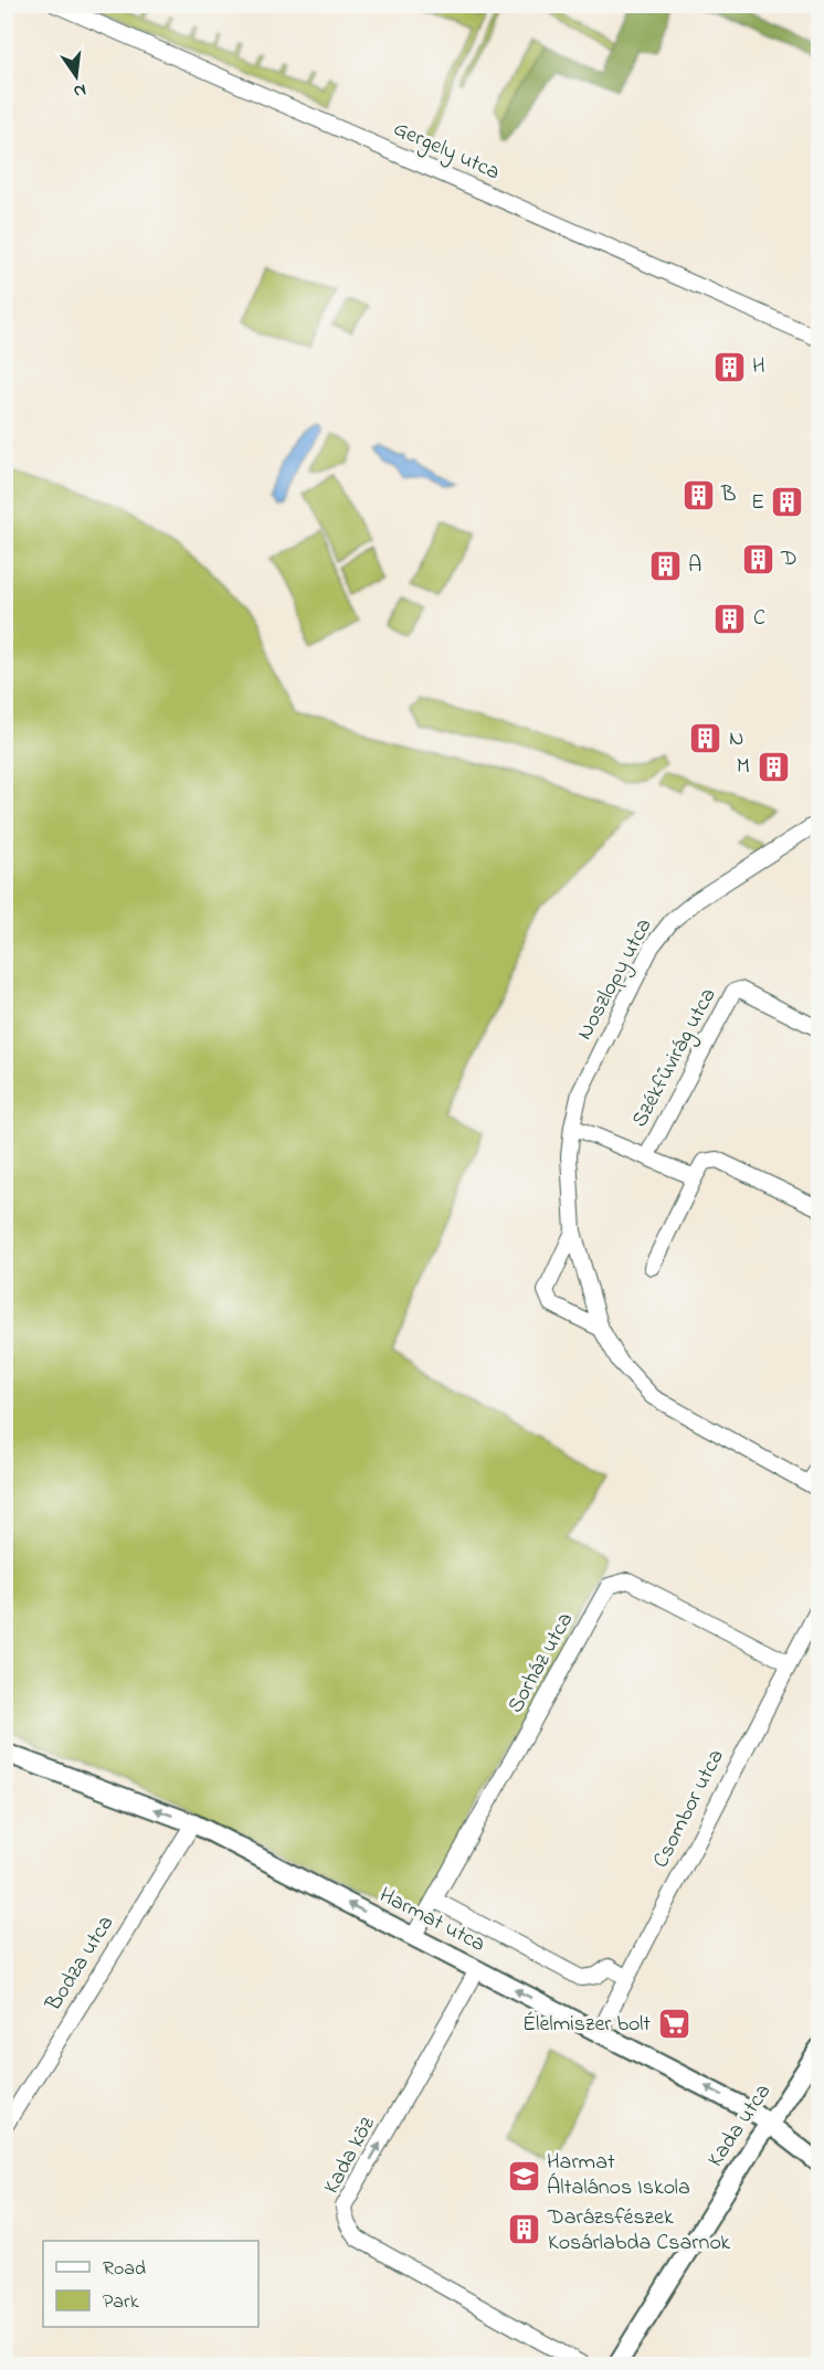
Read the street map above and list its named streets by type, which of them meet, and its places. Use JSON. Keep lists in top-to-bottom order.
{
  "streets": {
    "street": [
      "Gergely utca",
      "Noszlopy utca",
      "Székfűvirág utca",
      "Sorház utca",
      "Csombor utca",
      "Harmat utca",
      "Bodza utca",
      "Kada utca",
      "Kada köz"
    ]
  },
  "crossings": [
    ["Sorház utca", "Csombor utca"],
    ["Sorház utca", "Harmat utca"],
    ["Csombor utca", "Harmat utca"],
    ["Harmat utca", "Bodza utca"],
    ["Harmat utca", "Kada utca"],
    ["Harmat utca", "Kada köz"]
  ],
  "one_way": ["Harmat utca"],
  "places": {
    "building": [
      "H",
      "B",
      "E",
      "D",
      "A",
      "C",
      "N",
      "M",
      "Darázsfészek Kosárlabda Csarnok"
    ],
    "supermarket": ["Élelmiszer bolt"],
    "school or university": ["Harmat Általános Iskola"]
  },
  "legend": ["Road", "Park"],
  "north": "bottom"
}
